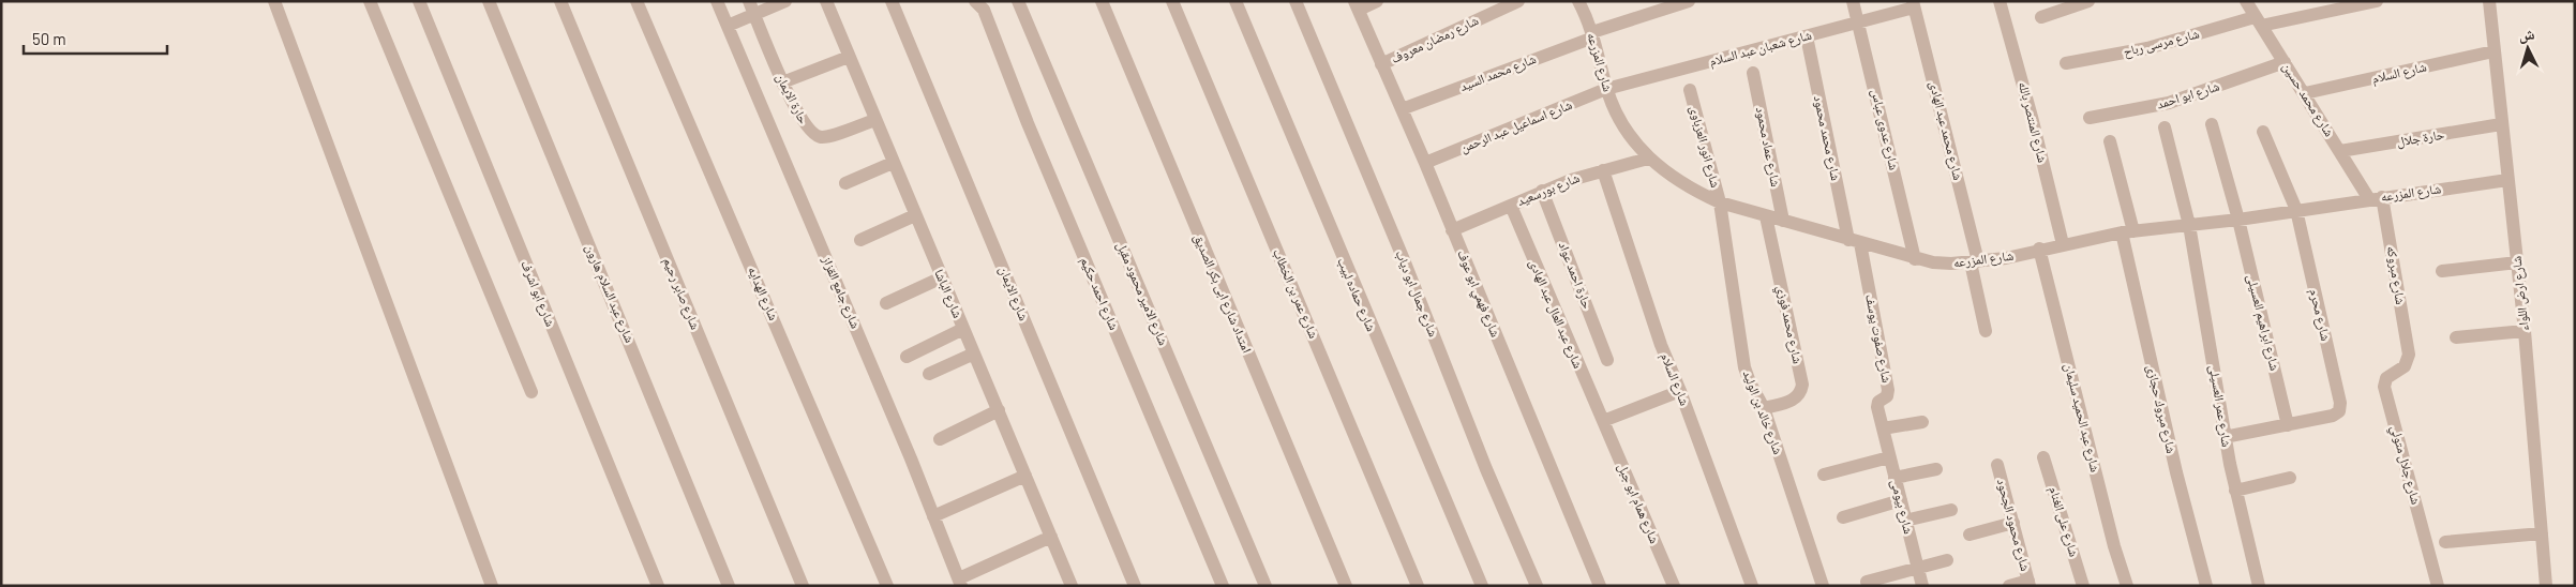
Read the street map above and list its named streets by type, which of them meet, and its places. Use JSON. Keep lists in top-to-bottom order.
{
  "streets": {
    "street": [
      "شارع رمضان معروف",
      "شارع مرسى رباح",
      "شارع شعبان عبد السلام",
      "شارع المزرعه",
      "شارع محمد السيد",
      "شارع السلام",
      "شارع ابو احمد",
      "حارة الايمان",
      "شارع محمد حسين",
      "شارع المنتصر بالله",
      "شارع اسماعيل عبد الرحمن",
      "شارع عدوى عباس",
      "شارع محمد عبد الهادى",
      "شارع محمد محمود",
      "حارة جلال",
      "شارع انور العزباوى",
      "شارع عماد محمود",
      "شارع بورسعيد",
      "حارة احمد عواد",
      "شارع مبروكه",
      "شارع جامع القزاز",
      "شارع ابو اشرف",
      "شارع عبد السلام هارون",
      "شارع صابر رحيم",
      "شارع الهدايه",
      "شارع الباشا",
      "شارع الايمان",
      "شارع احمد حكيم",
      "شارع الامير محمود مقبل",
      "امتداد شارع ابى بكر الصديق",
      "شارع عمر بن الخطاب",
      "شارع جمال ابو دياب",
      "شارع فهمي ابو عوف",
      "شارع ارض اللواء",
      "شارع حماده لبيب",
      "شارع عبد العال عبد الهادى",
      "شارع محرم",
      "شارع ابراهيم العسيلى",
      "شارع محمد فوزي",
      "شارع صفوت يوسف",
      "شارع عمر العسيلى",
      "شارع مبروك حجازى",
      "شارع خالد بن الوليد",
      "شارع عبد الحميد سليمان",
      "شارع جلال متولي",
      "شارع همام ابو جبل",
      "شارع بيومى",
      "شارع على الغنام",
      "شارع محمود الجحود"
    ]
  },
  "crossings": [
    ["شارع رمضان معروف", "شارع فهمي ابو عوف"],
    ["شارع مرسى رباح", "شارع محمد حسين"],
    ["شارع شعبان عبد السلام", "شارع المزرعه"],
    ["شارع شعبان عبد السلام", "شارع اسماعيل عبد الرحمن"],
    ["شارع شعبان عبد السلام", "شارع عدوى عباس"],
    ["شارع شعبان عبد السلام", "شارع محمد عبد الهادى"],
    ["شارع شعبان عبد السلام", "شارع محمد محمود"],
    ["شارع المزرعه", "شارع محمد السيد"],
    ["شارع المزرعه", "شارع محمد حسين"],
    ["شارع المزرعه", "شارع المنتصر بالله"],
    ["شارع المزرعه", "شارع اسماعيل عبد الرحمن"],
    ["شارع المزرعه", "شارع عدوى عباس"],
    ["شارع المزرعه", "شارع محمد عبد الهادى"],
    ["شارع المزرعه", "شارع محمد محمود"],
    ["شارع المزرعه", "شارع انور العزباوى"],
    ["شارع المزرعه", "شارع عماد محمود"],
    ["شارع المزرعه", "شارع بورسعيد"],
    ["شارع المزرعه", "شارع مبروكه"],
    ["شارع المزرعه", "شارع ارض اللواء"],
    ["شارع المزرعه", "شارع محرم"],
    ["شارع المزرعه", "شارع ابراهيم العسيلى"],
    ["شارع المزرعه", "شارع محمد فوزي"],
    ["شارع المزرعه", "شارع صفوت يوسف"],
    ["شارع المزرعه", "شارع عمر العسيلى"],
    ["شارع المزرعه", "شارع مبروك حجازى"],
    ["شارع المزرعه", "شارع خالد بن الوليد"],
    ["شارع المزرعه", "شارع عبد الحميد سليمان"],
    ["شارع محمد السيد", "شارع فهمي ابو عوف"],
    ["شارع السلام", "شارع محمد حسين"],
    ["شارع السلام", "شارع بورسعيد"],
    ["شارع السلام", "شارع ارض اللواء"],
    ["شارع ابو احمد", "شارع محمد حسين"],
    ["حارة الايمان", "شارع الباشا"],
    ["شارع محمد حسين", "حارة جلال"],
    ["شارع محمد حسين", "شارع مبروكه"],
    ["شارع اسماعيل عبد الرحمن", "شارع فهمي ابو عوف"],
    ["شارع محمد محمود", "شارع صفوت يوسف"],
    ["حارة جلال", "شارع ارض اللواء"],
    ["شارع انور العزباوى", "شارع خالد بن الوليد"],
    ["شارع بورسعيد", "حارة احمد عواد"],
    ["شارع بورسعيد", "شارع فهمي ابو عوف"],
    ["شارع بورسعيد", "شارع عبد العال عبد الهادى"],
    ["شارع مبروكه", "شارع جلال متولي"],
    ["شارع عبد العال عبد الهادى", "شارع همام ابو جبل"],
    ["شارع محرم", "شارع ابراهيم العسيلى"],
    ["شارع محمد فوزي", "شارع خالد بن الوليد"],
    ["شارع صفوت يوسف", "شارع بيومى"]
  ],
  "scale_bar": "50 m",
  "north": "top"
}
